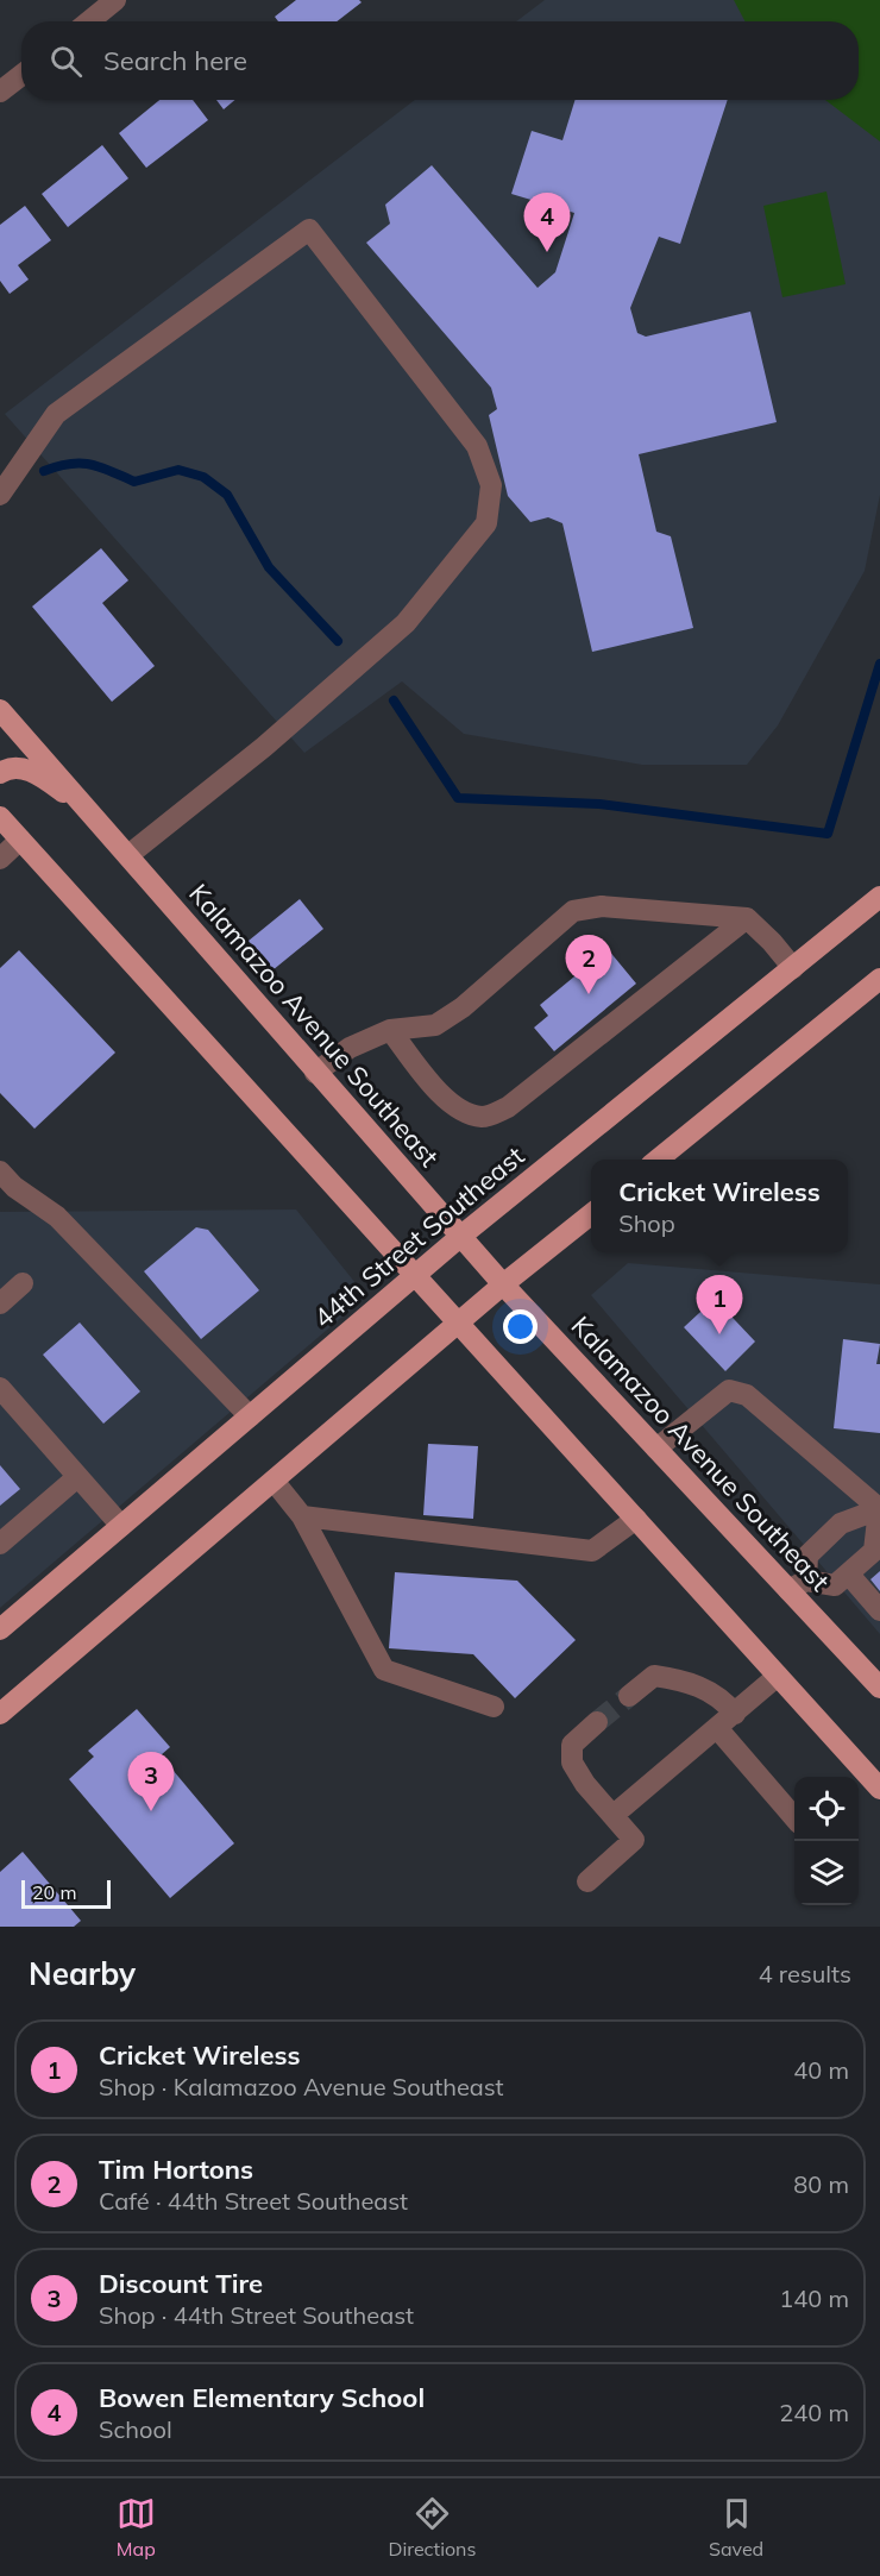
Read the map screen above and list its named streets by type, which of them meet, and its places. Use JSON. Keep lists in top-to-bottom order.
{
  "streets": {
    "main road": ["Kalamazoo Avenue Southeast", "44th Street Southeast"]
  },
  "crossings": [
    ["Kalamazoo Avenue Southeast", "44th Street Southeast"]
  ],
  "scale_bar": "20 m",
  "page": {
    "search": "Search here",
    "pins": [
      "4",
      "2",
      "1",
      "3"
    ],
    "popup": ["Cricket Wireless", "Shop"],
    "scale": "20 m",
    "heading": ["Nearby", "4 results"],
    "list": [
      {
        "mark": "1",
        "name": "Cricket Wireless",
        "note": "Shop · Kalamazoo Avenue Southeast",
        "value": "40 m"
      },
      {
        "mark": "2",
        "name": "Tim Hortons",
        "note": "Café · 44th Street Southeast",
        "value": "80 m"
      },
      {
        "mark": "3",
        "name": "Discount Tire",
        "note": "Shop · 44th Street Southeast",
        "value": "140 m"
      },
      {
        "mark": "4",
        "name": "Bowen Elementary School",
        "note": "School",
        "value": "240 m"
      }
    ],
    "nav": ["Map", "Directions", "Saved"]
  }
}
